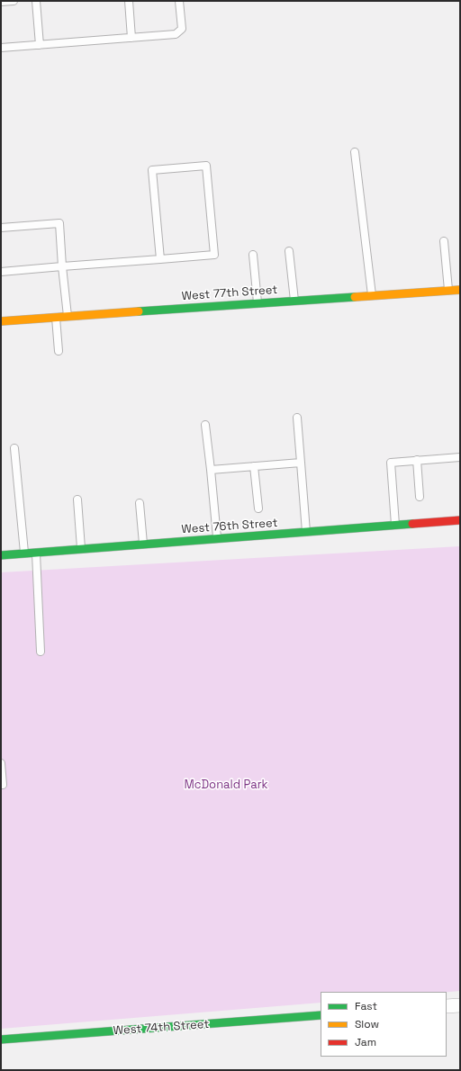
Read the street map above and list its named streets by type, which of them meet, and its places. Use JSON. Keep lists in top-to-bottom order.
{
  "streets": {
    "street": ["West 77th Street", "West 76th Street", "West 74th Street"]
  },
  "parks": ["McDonald Park"],
  "legend": ["Fast", "Slow", "Jam"]
}
